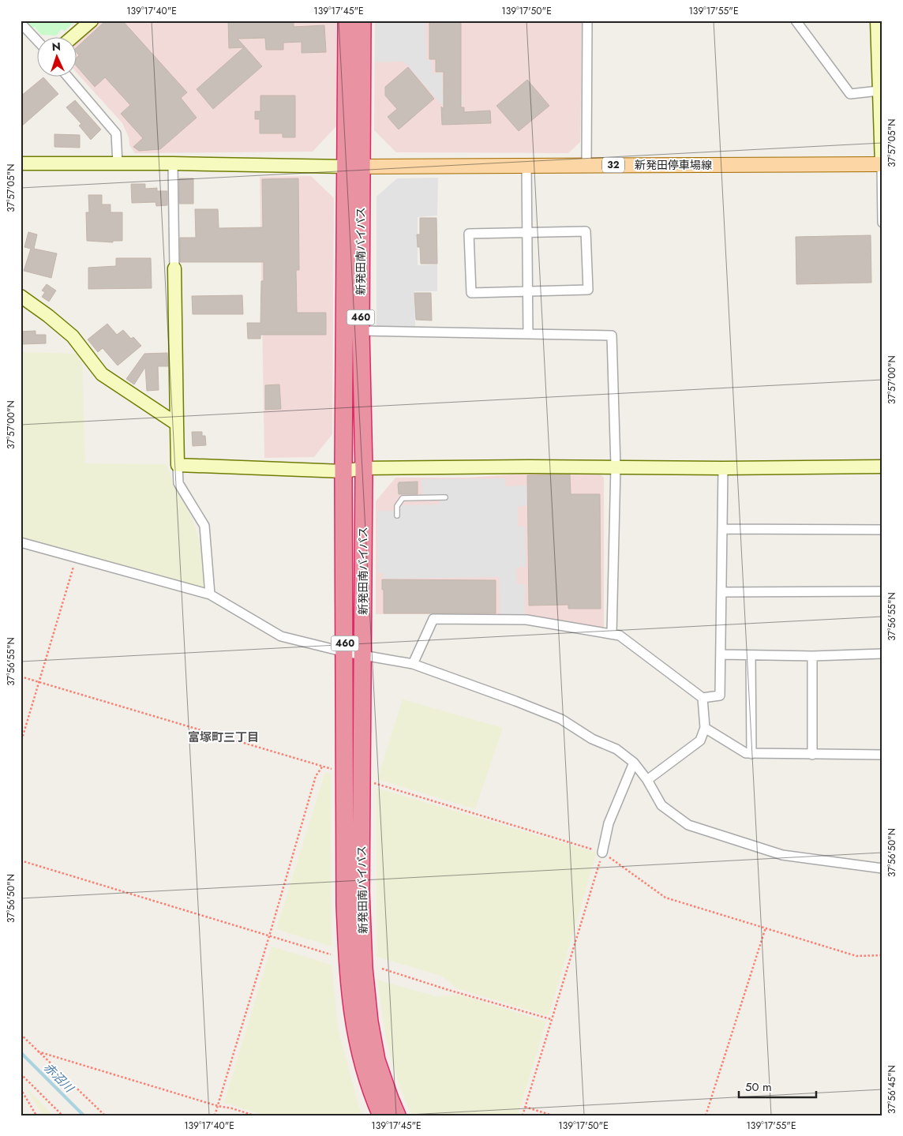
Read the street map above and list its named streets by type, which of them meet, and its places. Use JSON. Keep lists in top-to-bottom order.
{
  "streets": {
    "highway": ["新発田南バイパス", "460"],
    "main road": ["32", "新発田停車場線"]
  },
  "crossings": [
    ["新発田停車場線", "新発田南バイパス"]
  ],
  "districts": ["富塚町三丁目"],
  "water": ["赤沼川"],
  "scale_bar": "50 m",
  "north": "top",
  "coordinates": [
    "139°17'40\"E",
    "139°17'45\"E",
    "139°17'50\"E",
    "139°17'55\"E",
    "37°57'05\"N",
    "37°57'00\"N",
    "37°56'55\"N",
    "37°56'50\"N",
    "37°56'45\"N"
  ]
}
